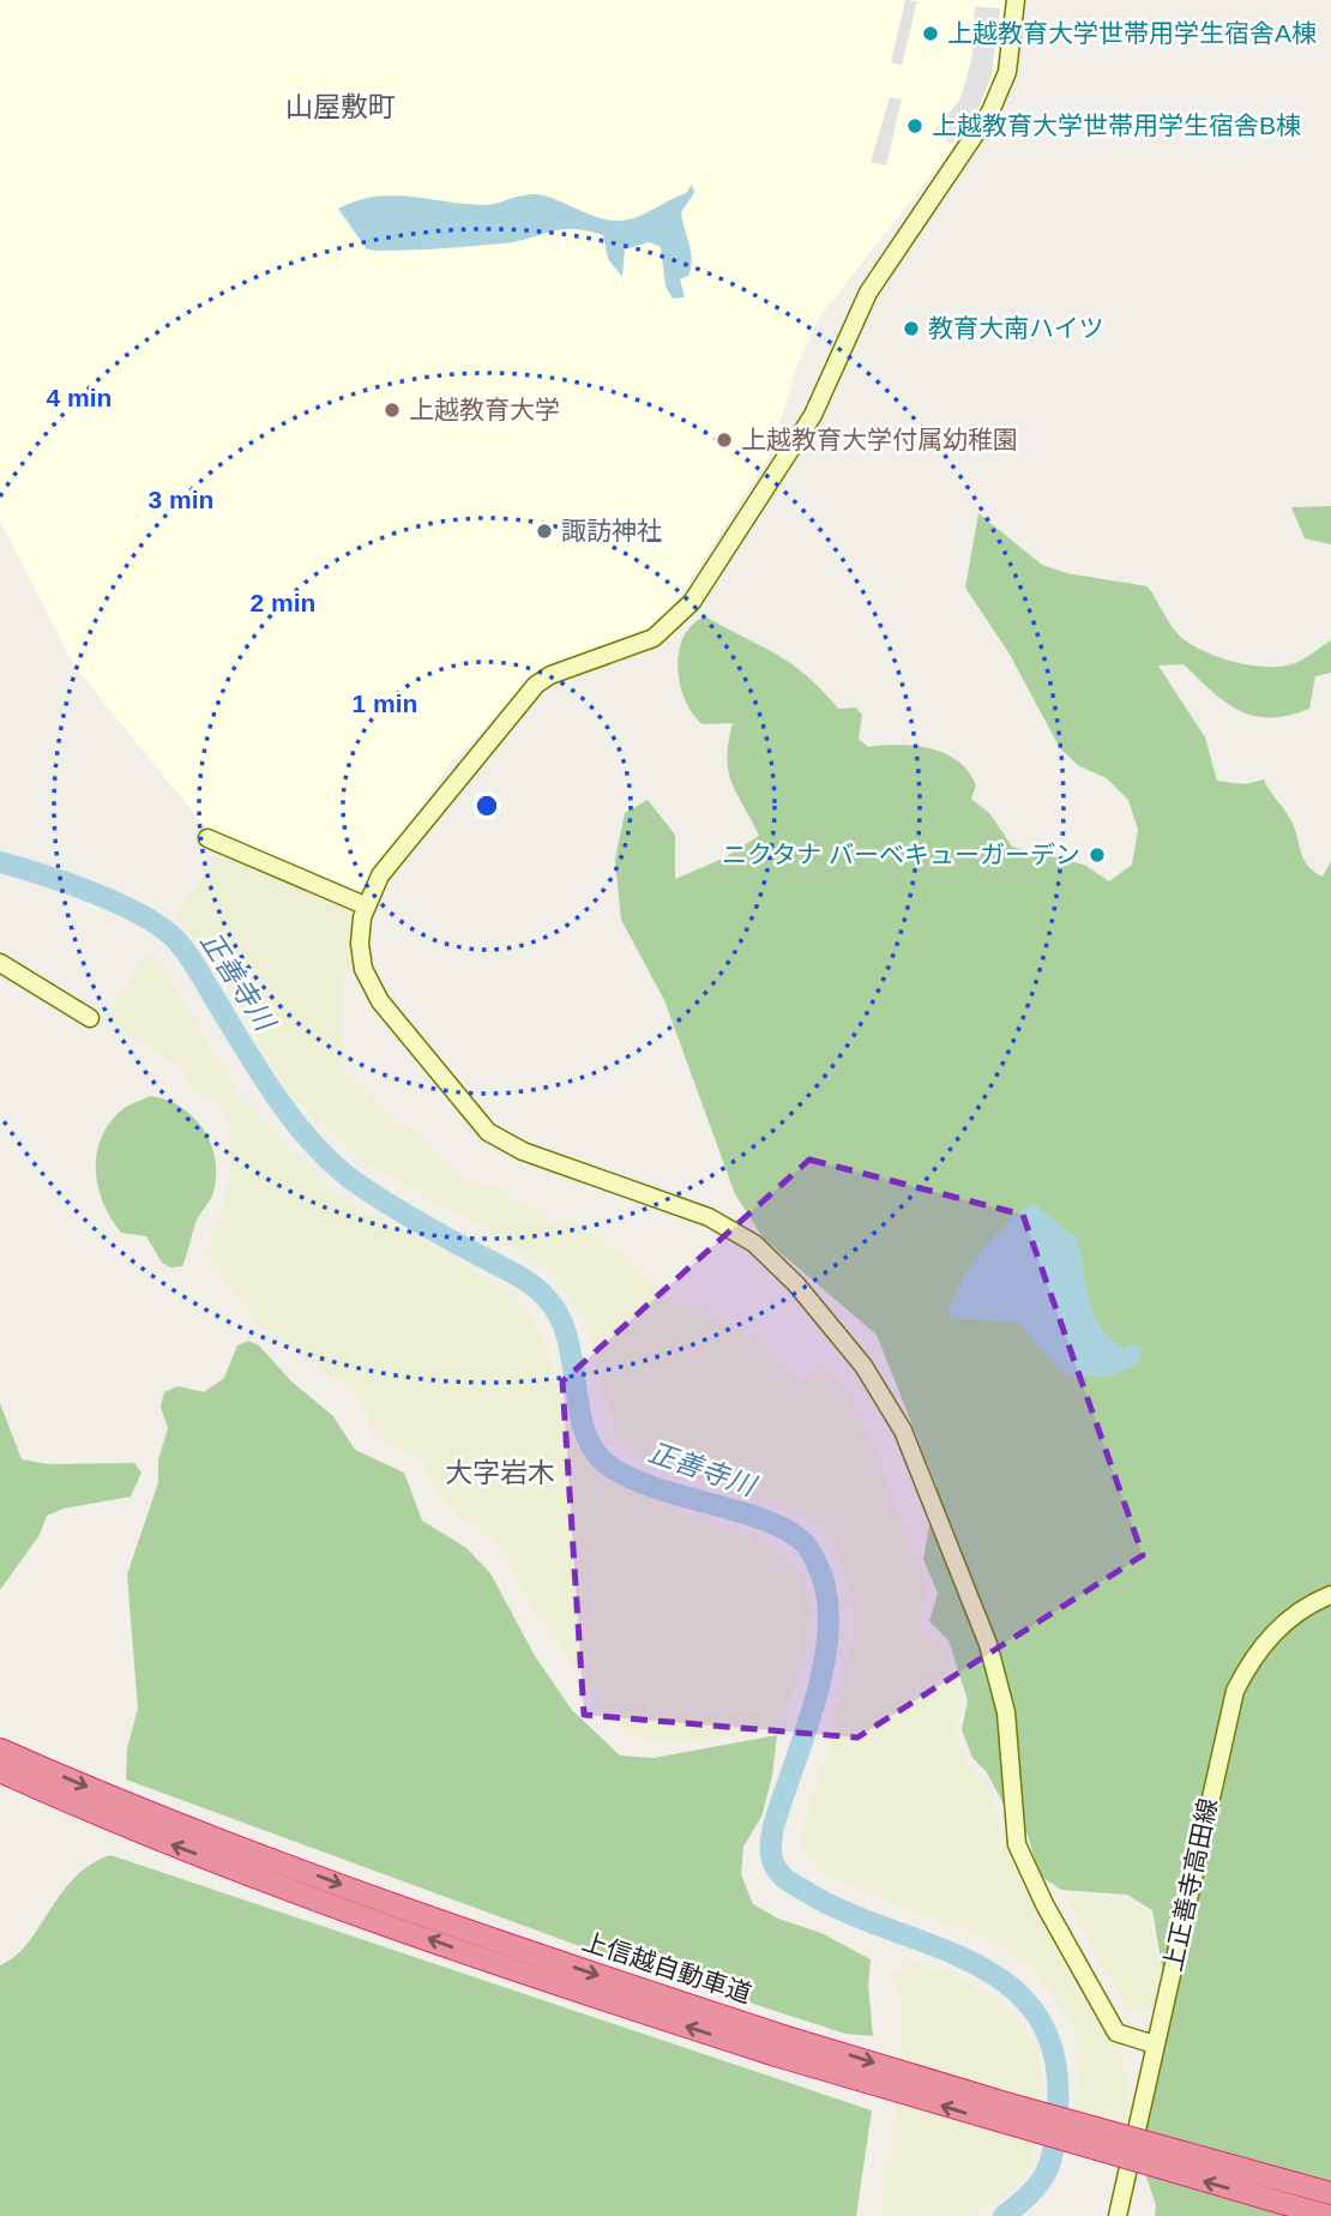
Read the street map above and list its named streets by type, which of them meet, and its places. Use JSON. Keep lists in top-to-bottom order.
{
  "streets": {
    "highway": ["上信越自動車道"],
    "street": ["上正善寺高田線"]
  },
  "districts": ["山屋敷町", "大字岩木"],
  "water": ["正善寺川"],
  "places": [
    "上越教育大学世帯用学生宿舎A棟",
    "上越教育大学世帯用学生宿舎B棟",
    "教育大南ハイツ",
    "上越教育大学",
    "上越教育大学付属幼稚園",
    "諏訪神社",
    "ニクタナ バーベキューガーデン"
  ],
  "rings": [
    "4 min",
    "3 min",
    "2 min",
    "1 min"
  ]
}
